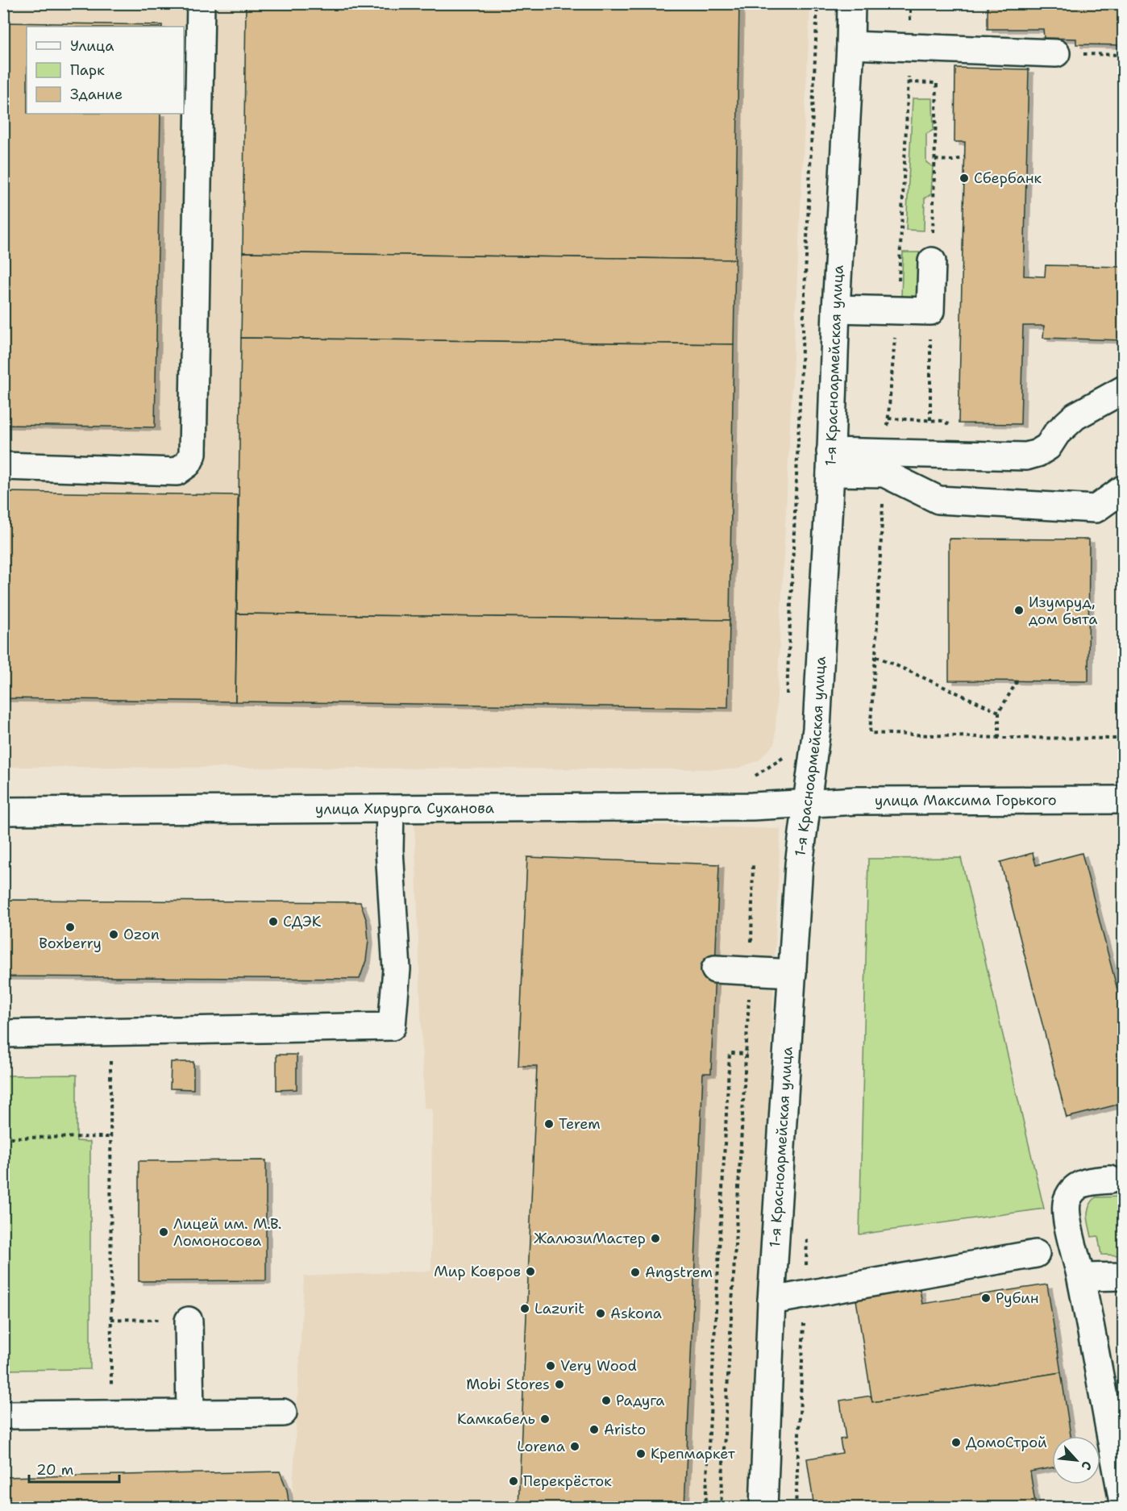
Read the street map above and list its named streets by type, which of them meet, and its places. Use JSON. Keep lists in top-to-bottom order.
{
  "streets": {
    "street": ["1-я Красноармейская улица", "улица Максима Горького", "улица Хирурга Суханова"]
  },
  "crossings": [
    ["1-я Красноармейская улица", "улица Максима Горького"],
    ["1-я Красноармейская улица", "улица Хирурга Суханова"],
    ["улица Максима Горького", "улица Хирурга Суханова"]
  ],
  "places": [
    "Сбербанк",
    "Изумруд, дом быта",
    "СДЭК",
    "Boxberry",
    "Ozon",
    "Terem",
    "Лицей им. М.В. Ломоносова",
    "ЖалюзиМастер",
    "Мир Ковров",
    "Angstrem",
    "Рубин",
    "Lazurit",
    "Askona",
    "Very Wood",
    "Mobi Stores",
    "Радуга",
    "Камкабель",
    "Aristo",
    "ДомоСтрой",
    "Lorena",
    "Крепмаркет",
    "Перекрёсток"
  ],
  "legend": ["Улица", "Парк", "Здание"],
  "scale_bar": "20 m",
  "north": "bottom right"
}
